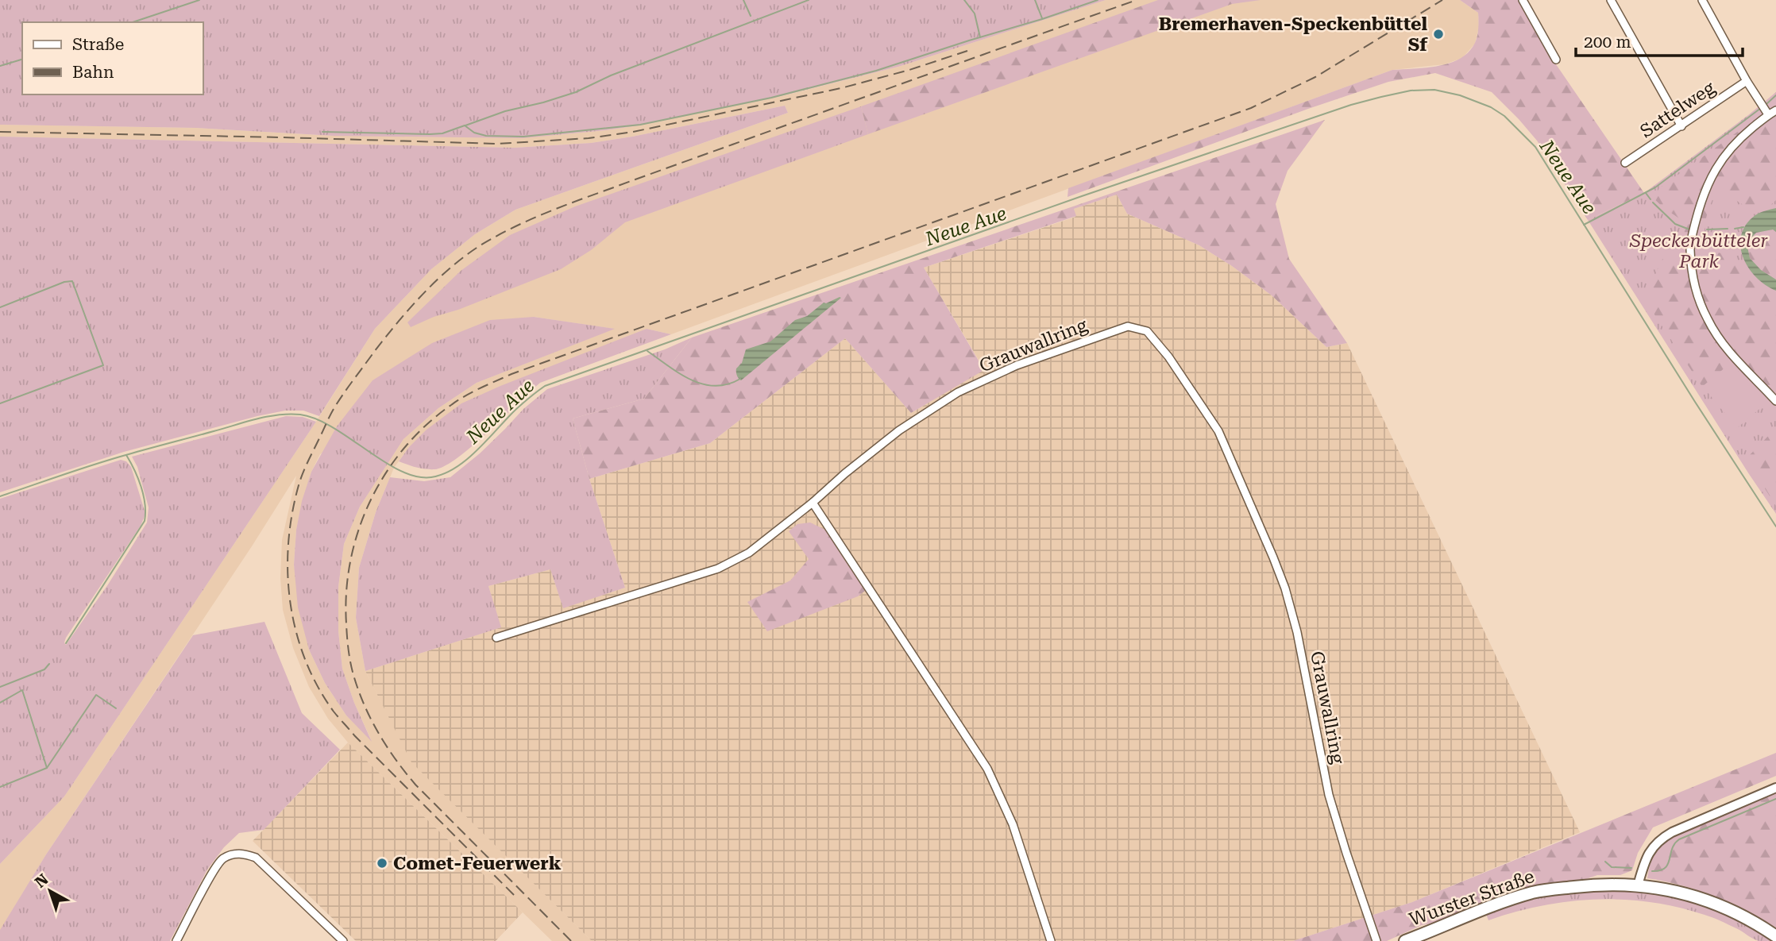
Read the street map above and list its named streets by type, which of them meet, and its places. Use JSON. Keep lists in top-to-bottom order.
{
  "streets": {
    "main road": ["Wurster Straße"],
    "street": ["Sattelweg", "Grauwallring"]
  },
  "water": ["Neue Aue"],
  "parks": ["Speckenbütteler Park"],
  "places": ["Bremerhaven-Speckenbüttel Sf", "Comet-Feuerwerk"],
  "legend": ["Straße", "Bahn"],
  "scale_bar": "200 m",
  "north": "top left"
}
